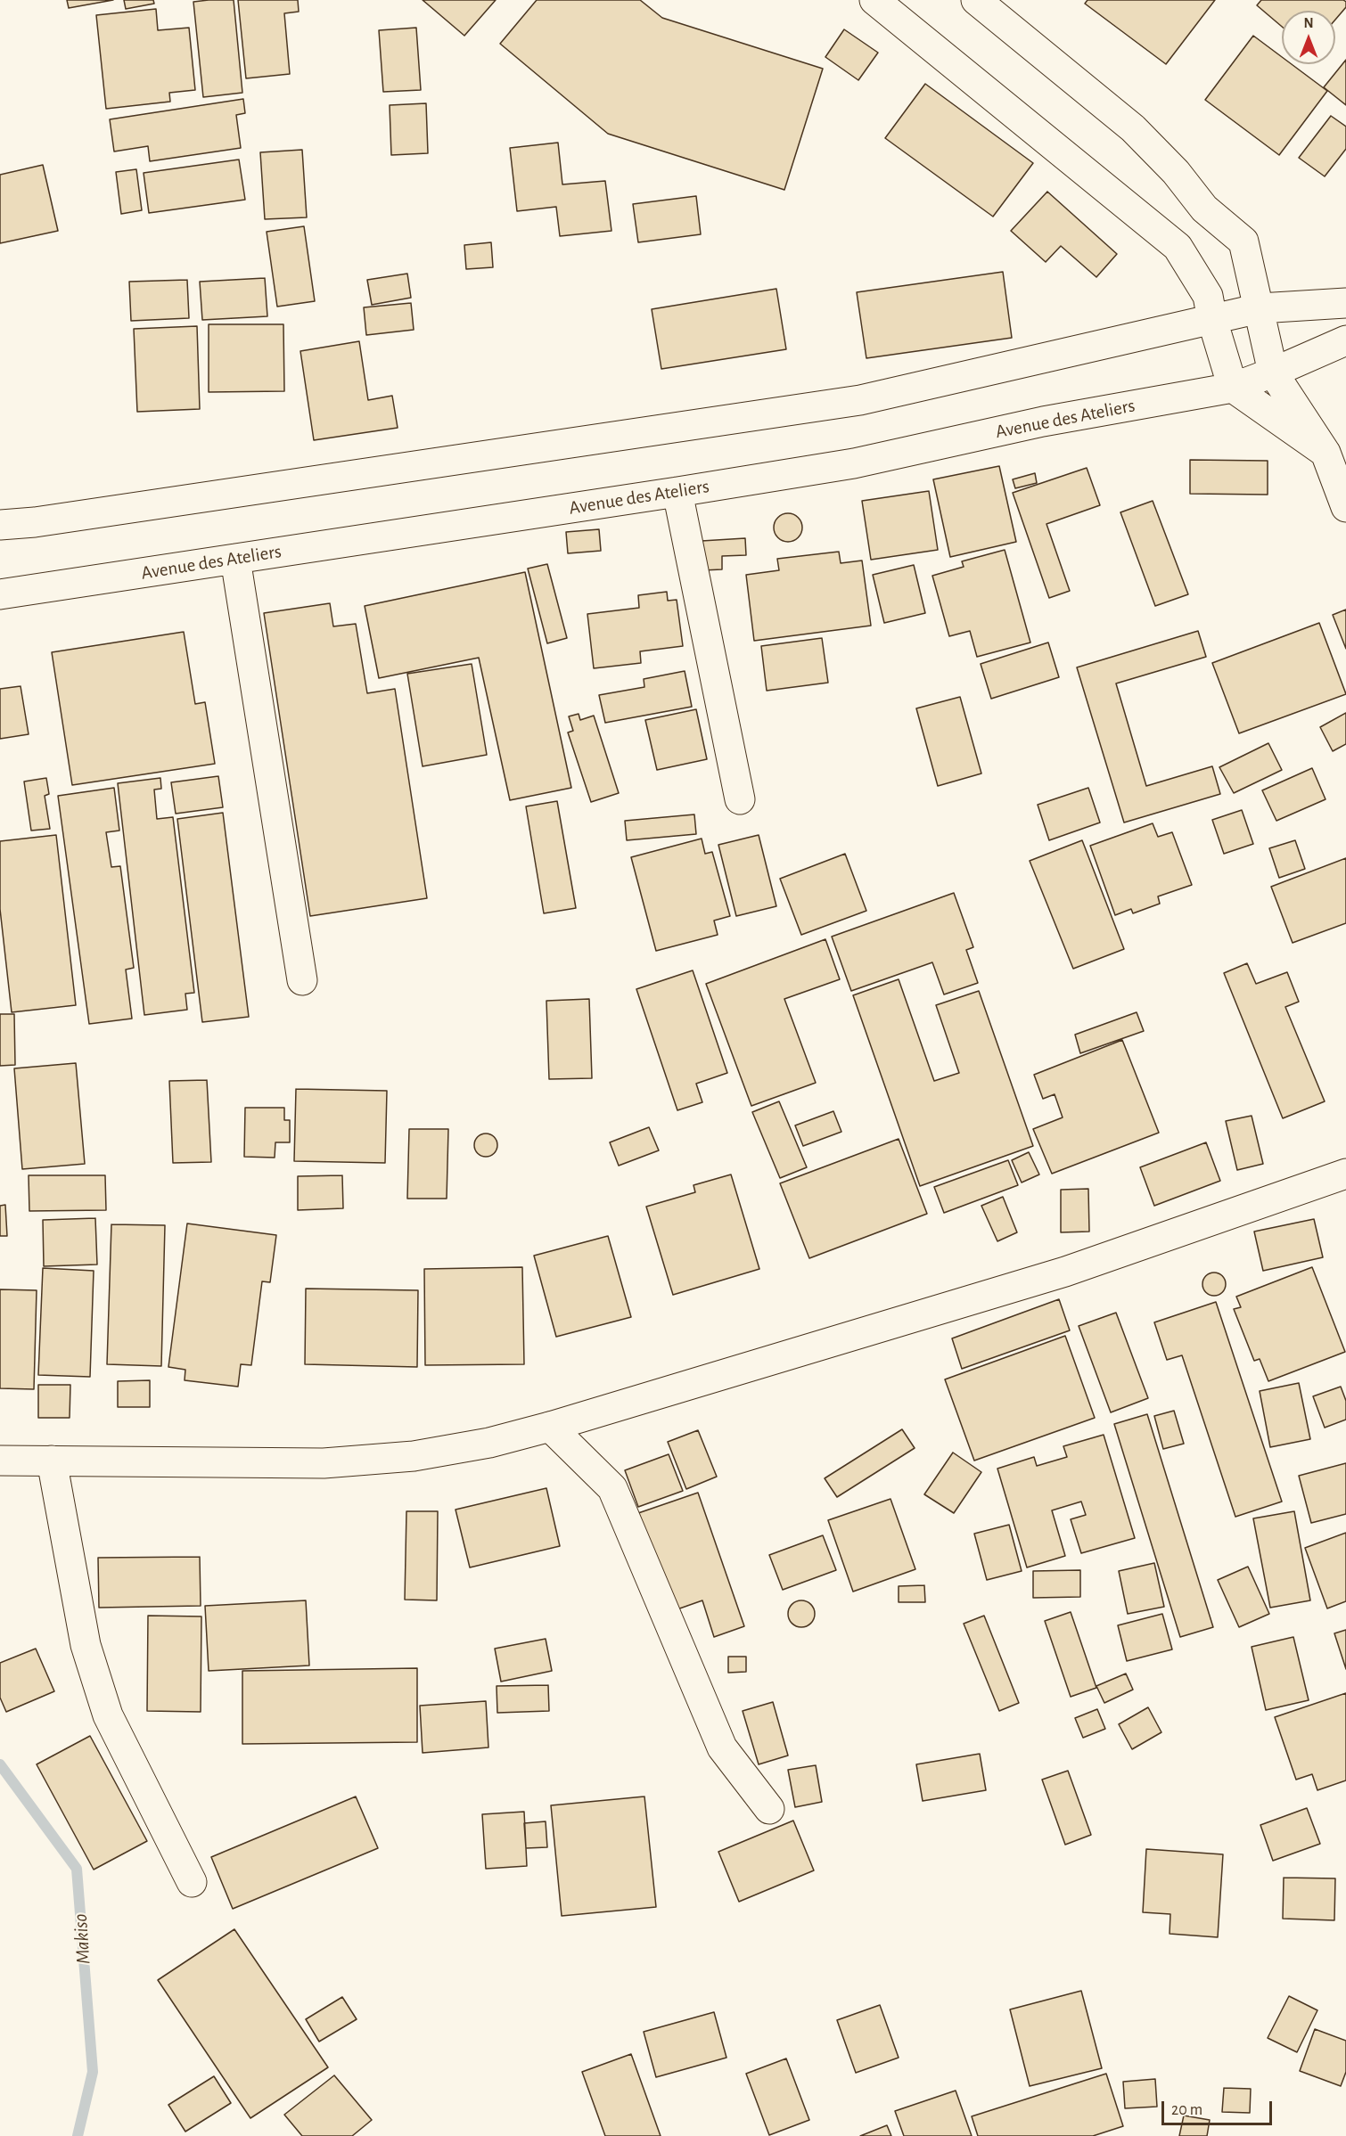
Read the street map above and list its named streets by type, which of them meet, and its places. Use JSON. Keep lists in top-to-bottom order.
{
  "streets": {
    "street": ["Avenue des Ateliers"]
  },
  "water": ["Makiso"],
  "scale_bar": "20 m",
  "north": "top"
}
